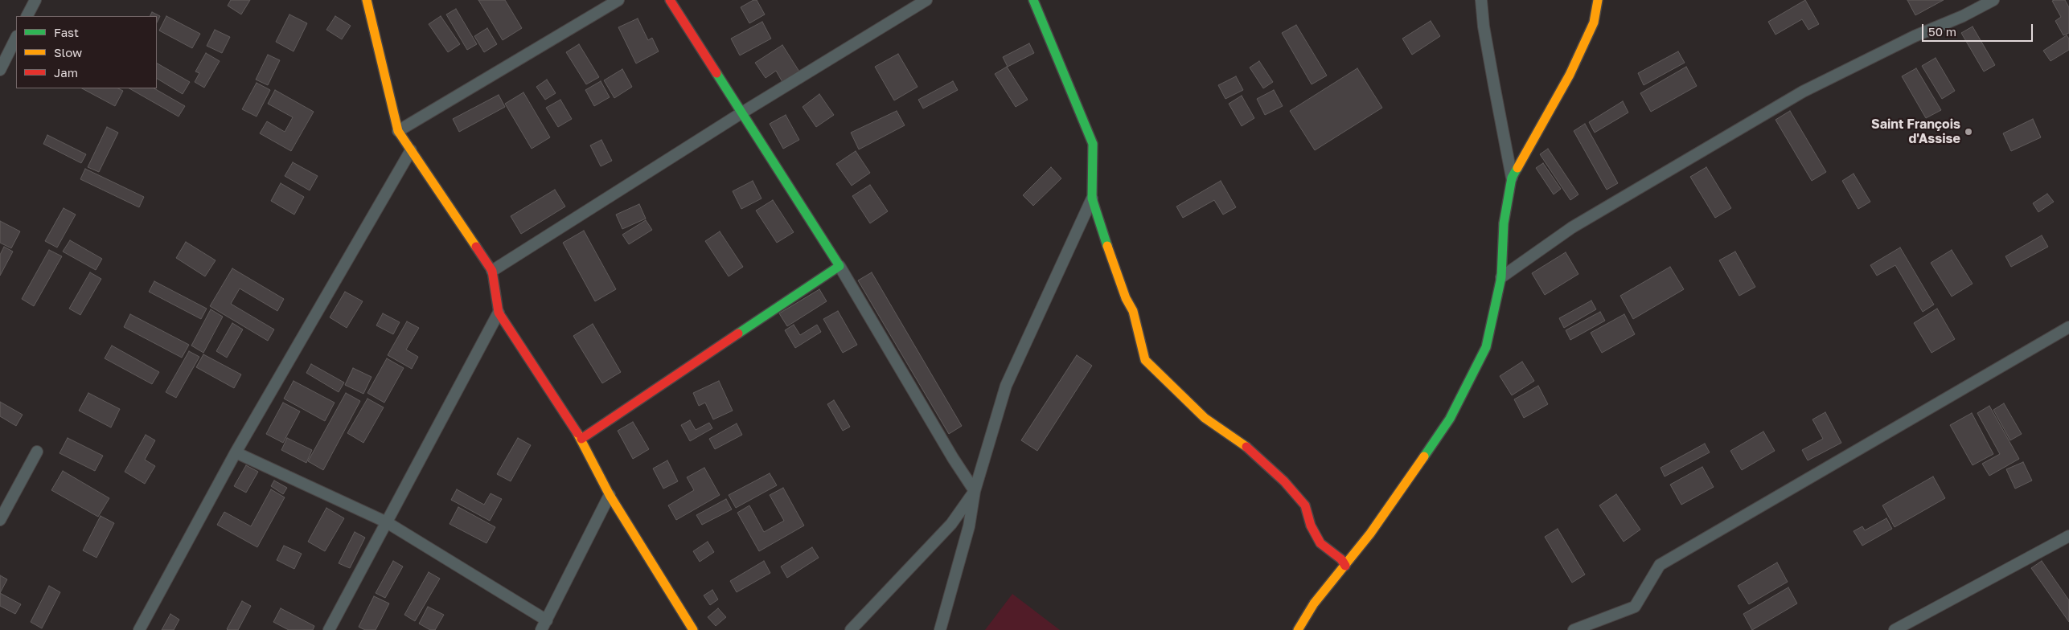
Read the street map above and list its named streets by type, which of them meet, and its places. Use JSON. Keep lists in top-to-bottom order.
{
  "places": ["Saint François d'Assise"],
  "legend": ["Fast", "Slow", "Jam"],
  "scale_bar": "50 m"
}
